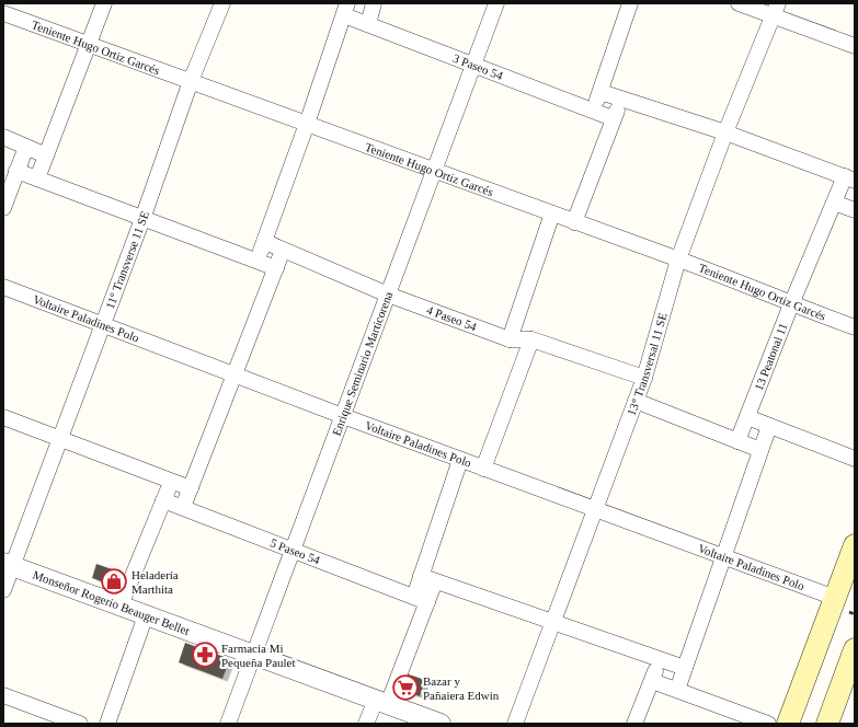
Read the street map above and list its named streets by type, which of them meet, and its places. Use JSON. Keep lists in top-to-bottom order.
{
  "streets": {
    "street": [
      "Teniente Hugo Ortiz Garcés",
      "3 Paseo 54",
      "11° Transverse 11 SE",
      "Voltaire Paladines Polo",
      "4 Paseo 54",
      "13 Peatonal 11",
      "Enrique Seminario Marticorena",
      "13° Transversal 11 SE",
      "5 Paseo 54",
      "Monseñor Rogerio Beauger Bellet"
    ]
  },
  "crossings": [
    ["Teniente Hugo Ortiz Garcés", "11° Transverse 11 SE"],
    ["Teniente Hugo Ortiz Garcés", "13 Peatonal 11"],
    ["Teniente Hugo Ortiz Garcés", "Enrique Seminario Marticorena"],
    ["Teniente Hugo Ortiz Garcés", "13° Transversal 11 SE"],
    ["3 Paseo 54", "Enrique Seminario Marticorena"],
    ["11° Transverse 11 SE", "Voltaire Paladines Polo"],
    ["11° Transverse 11 SE", "Monseñor Rogerio Beauger Bellet"],
    ["Voltaire Paladines Polo", "Enrique Seminario Marticorena"],
    ["Voltaire Paladines Polo", "13° Transversal 11 SE"],
    ["4 Paseo 54", "Enrique Seminario Marticorena"],
    ["4 Paseo 54", "13° Transversal 11 SE"],
    ["Enrique Seminario Marticorena", "5 Paseo 54"],
    ["Enrique Seminario Marticorena", "Monseñor Rogerio Beauger Bellet"]
  ],
  "places": {
    "shop": ["Heladería Marthita"],
    "pharmacy": ["Farmacia Mi Pequeña Paulet"],
    "supermarket": ["Bazar y Pañaiera Edwin"]
  }
}
